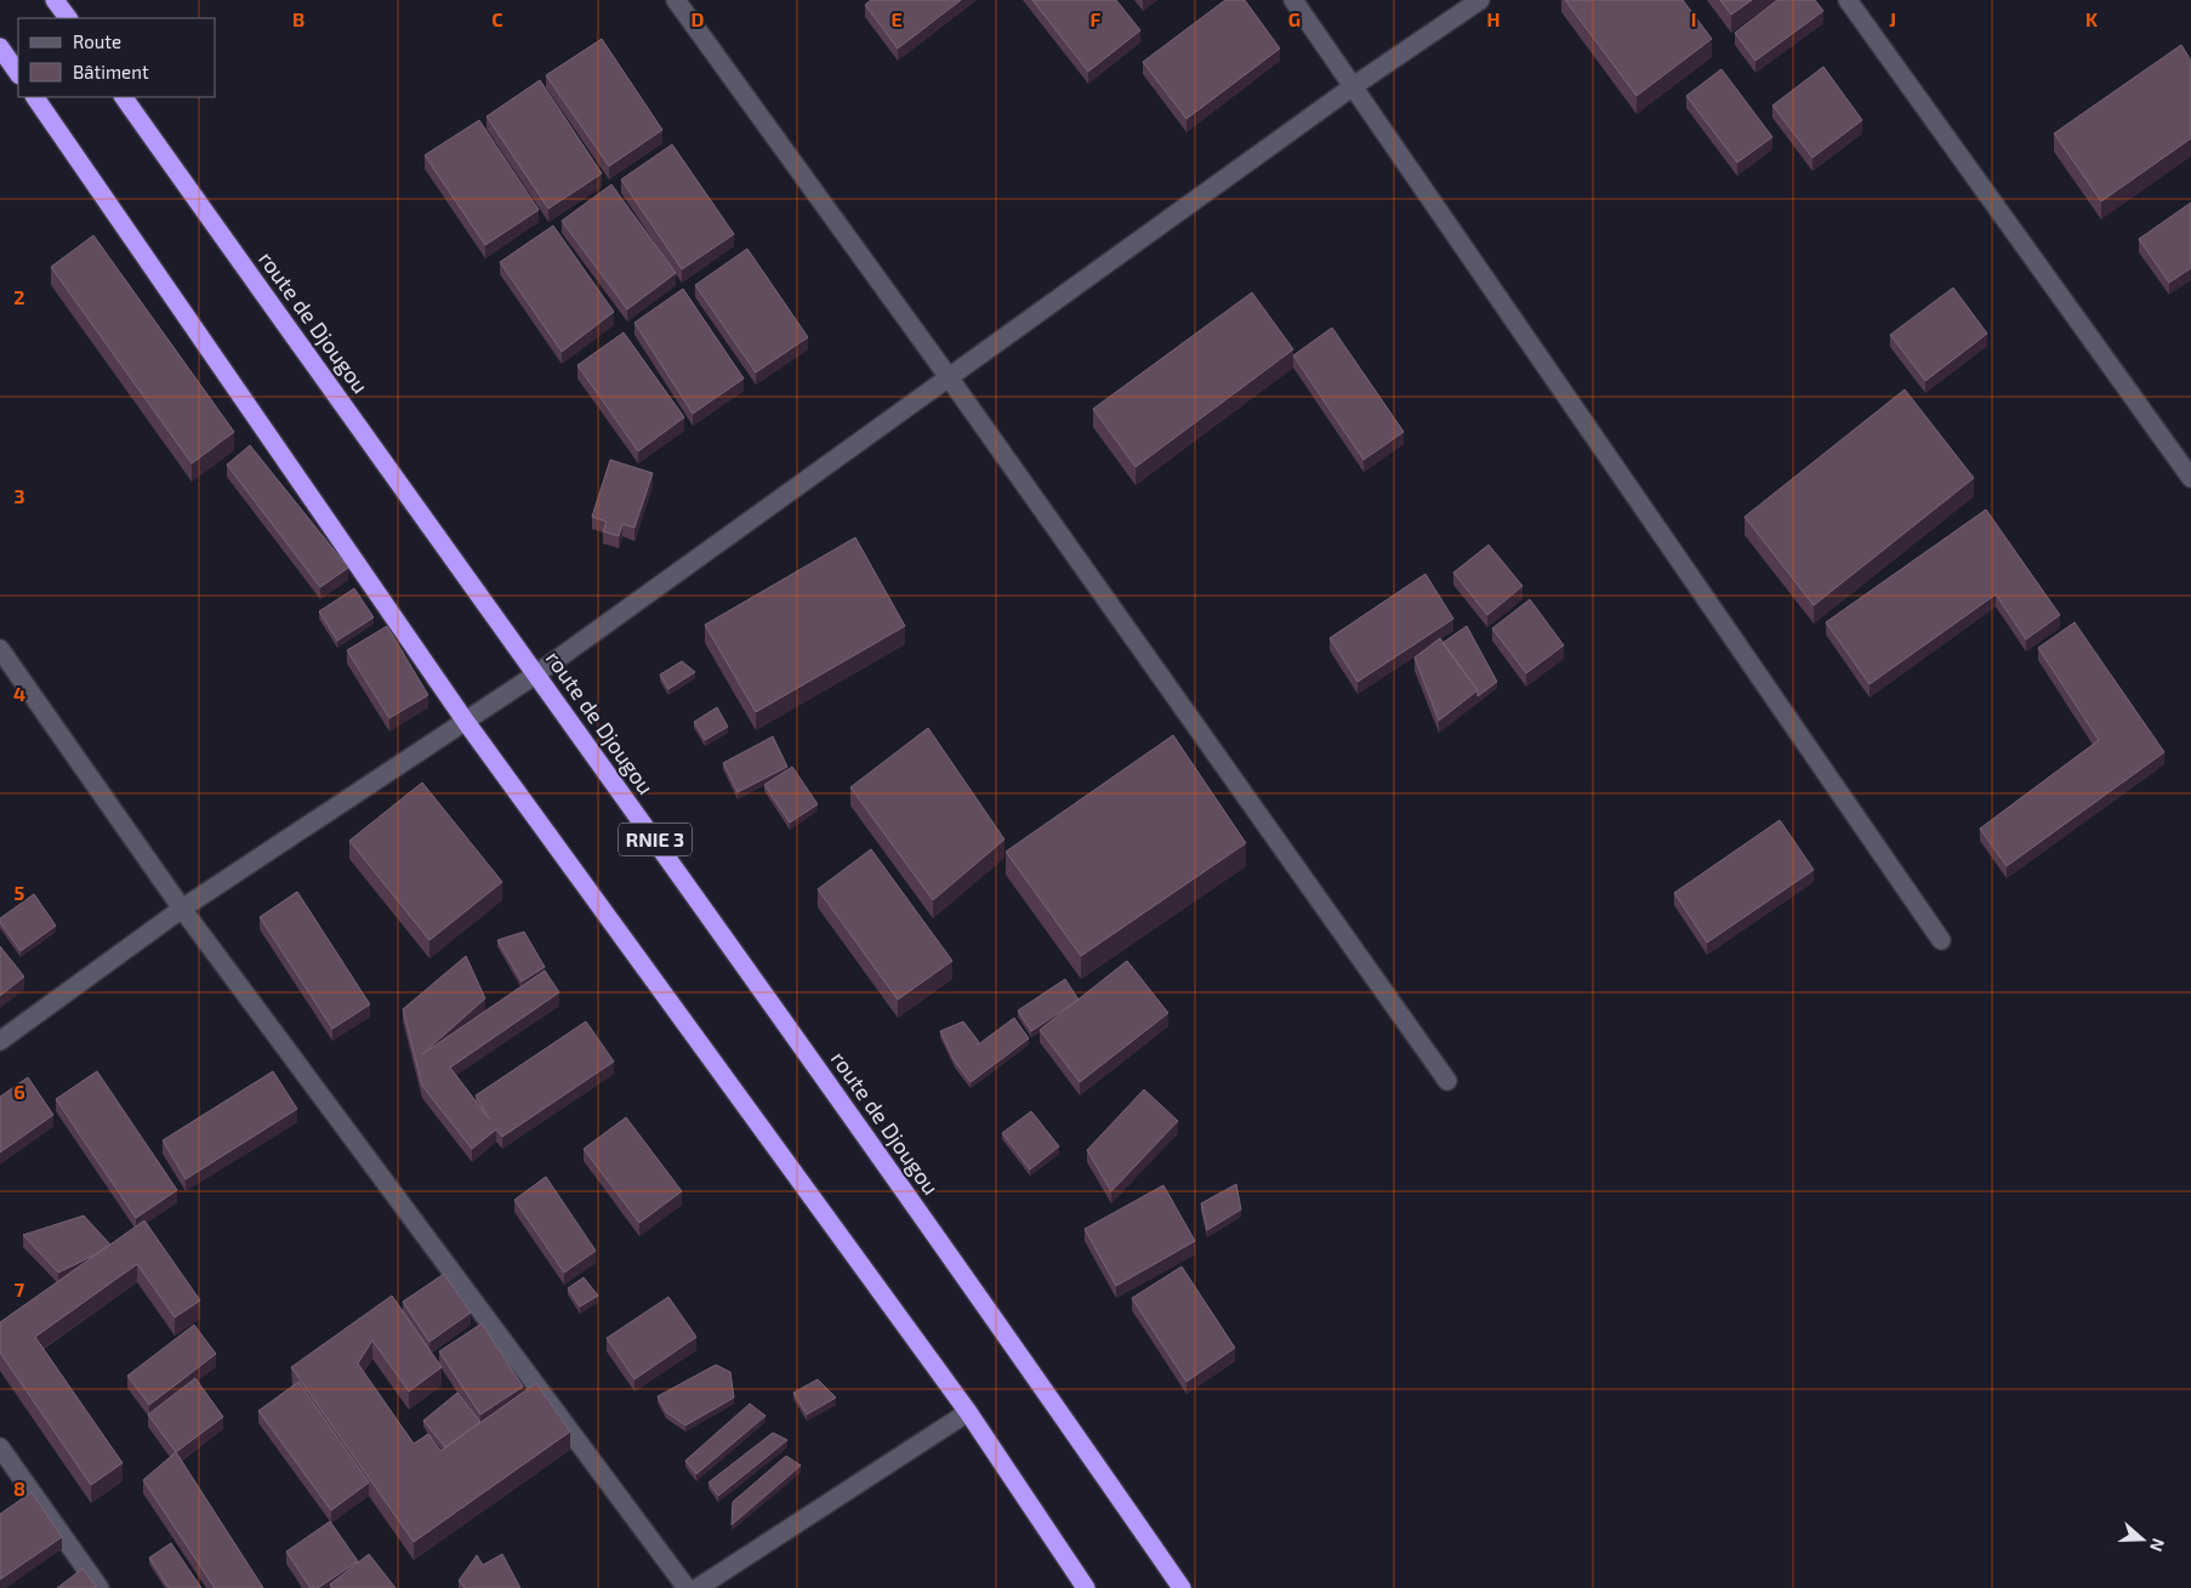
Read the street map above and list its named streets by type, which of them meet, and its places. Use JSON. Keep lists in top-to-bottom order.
{
  "streets": {
    "highway": ["route de Djougou", "RNIE 3"]
  },
  "legend": ["Route", "Bâtiment"],
  "north": "right",
  "grid": {
    "columns": [
      "B",
      "C",
      "D",
      "E",
      "F",
      "G",
      "H",
      "I",
      "J",
      "K"
    ],
    "rows": [
      "2",
      "3",
      "4",
      "5",
      "6",
      "7",
      "8"
    ]
  }
}
